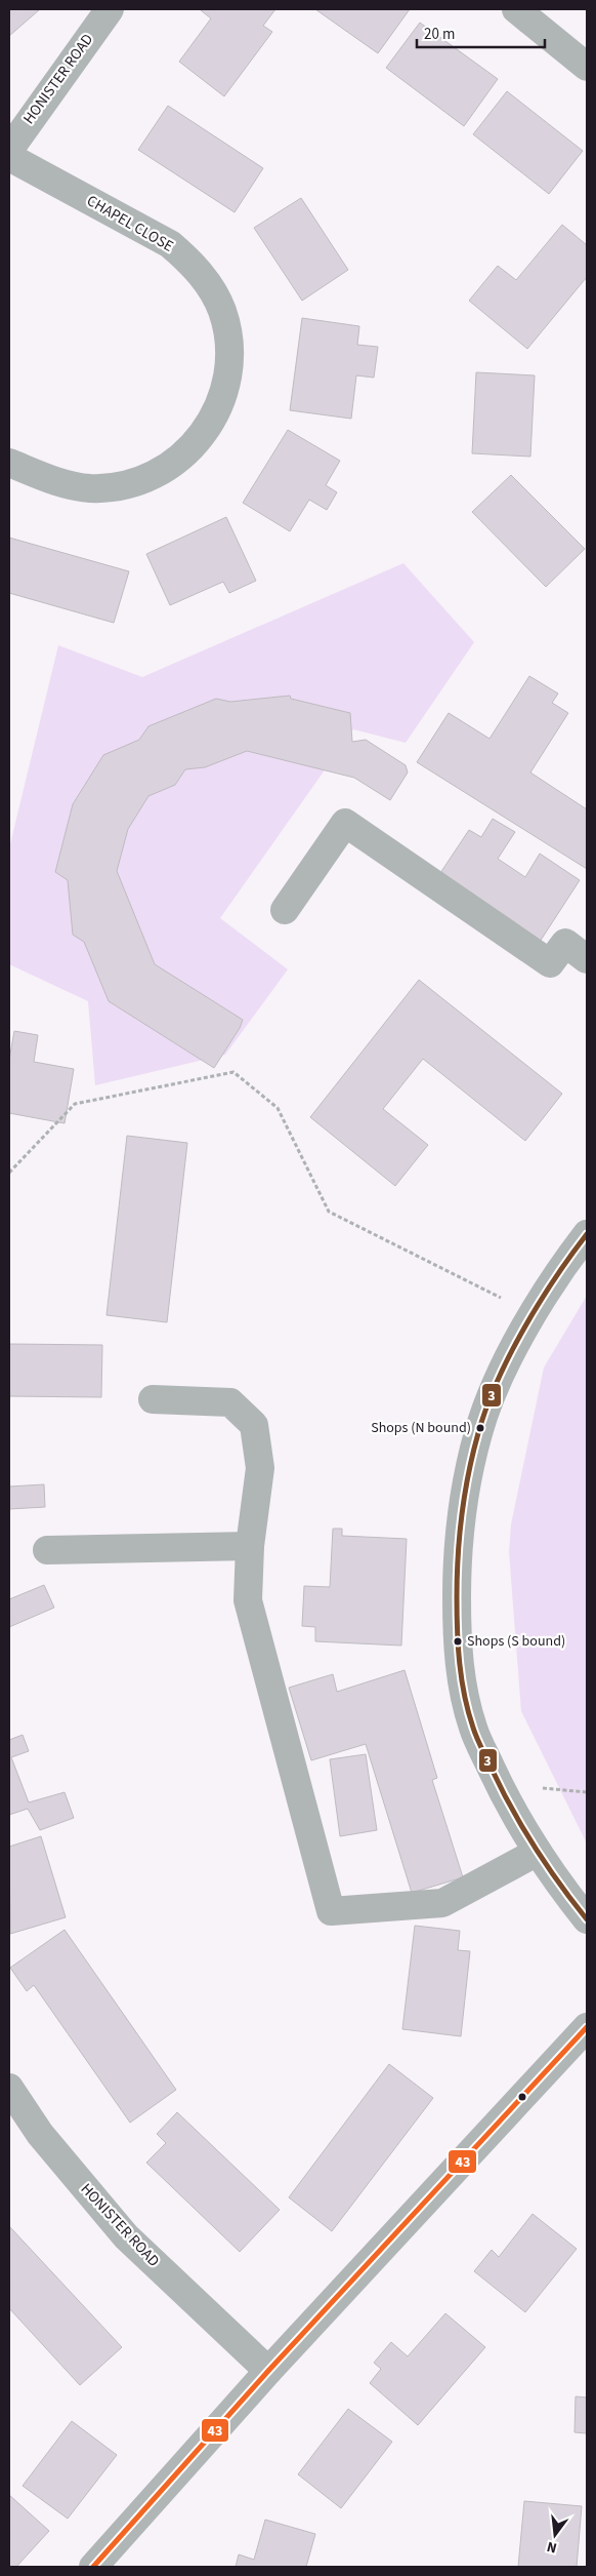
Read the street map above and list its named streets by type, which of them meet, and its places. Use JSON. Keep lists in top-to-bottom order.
{
  "streets": {
    "street": ["HONISTER ROAD", "CHAPEL CLOSE"]
  },
  "places": ["Shops (N bound)", "Shops (S bound)"],
  "lines": ["transit line 3", "transit line 43"],
  "scale_bar": "20 m",
  "north": "bottom"
}
